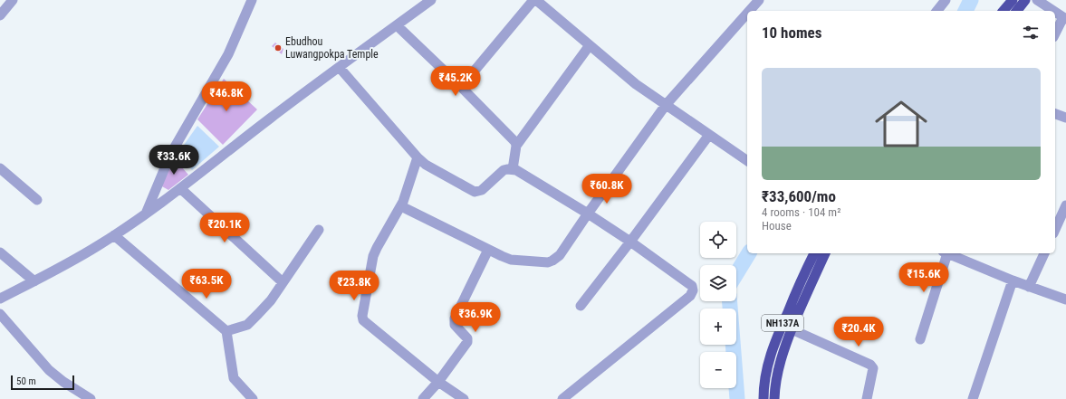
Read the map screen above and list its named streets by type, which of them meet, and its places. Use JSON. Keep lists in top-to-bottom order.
{
  "streets": {
    "highway": ["NH137A"]
  },
  "places": ["Ebudhou Luwangpokpa Temple"],
  "scale_bar": "50 m",
  "page": {
    "heading": "10 homes",
    "list": [
      {
        "name": "₹33,600/mo",
        "note": "4 rooms · 104 m² · House"
      }
    ],
    "price": [
      "₹45.2K",
      "₹46.8K",
      "₹33.6K",
      "₹60.8K",
      "₹20.1K",
      "₹15.6K",
      "₹63.5K",
      "₹23.8K",
      "₹36.9K",
      "₹20.4K"
    ],
    "map_buttons": ["+", "−"],
    "scale": "50 m"
  }
}
